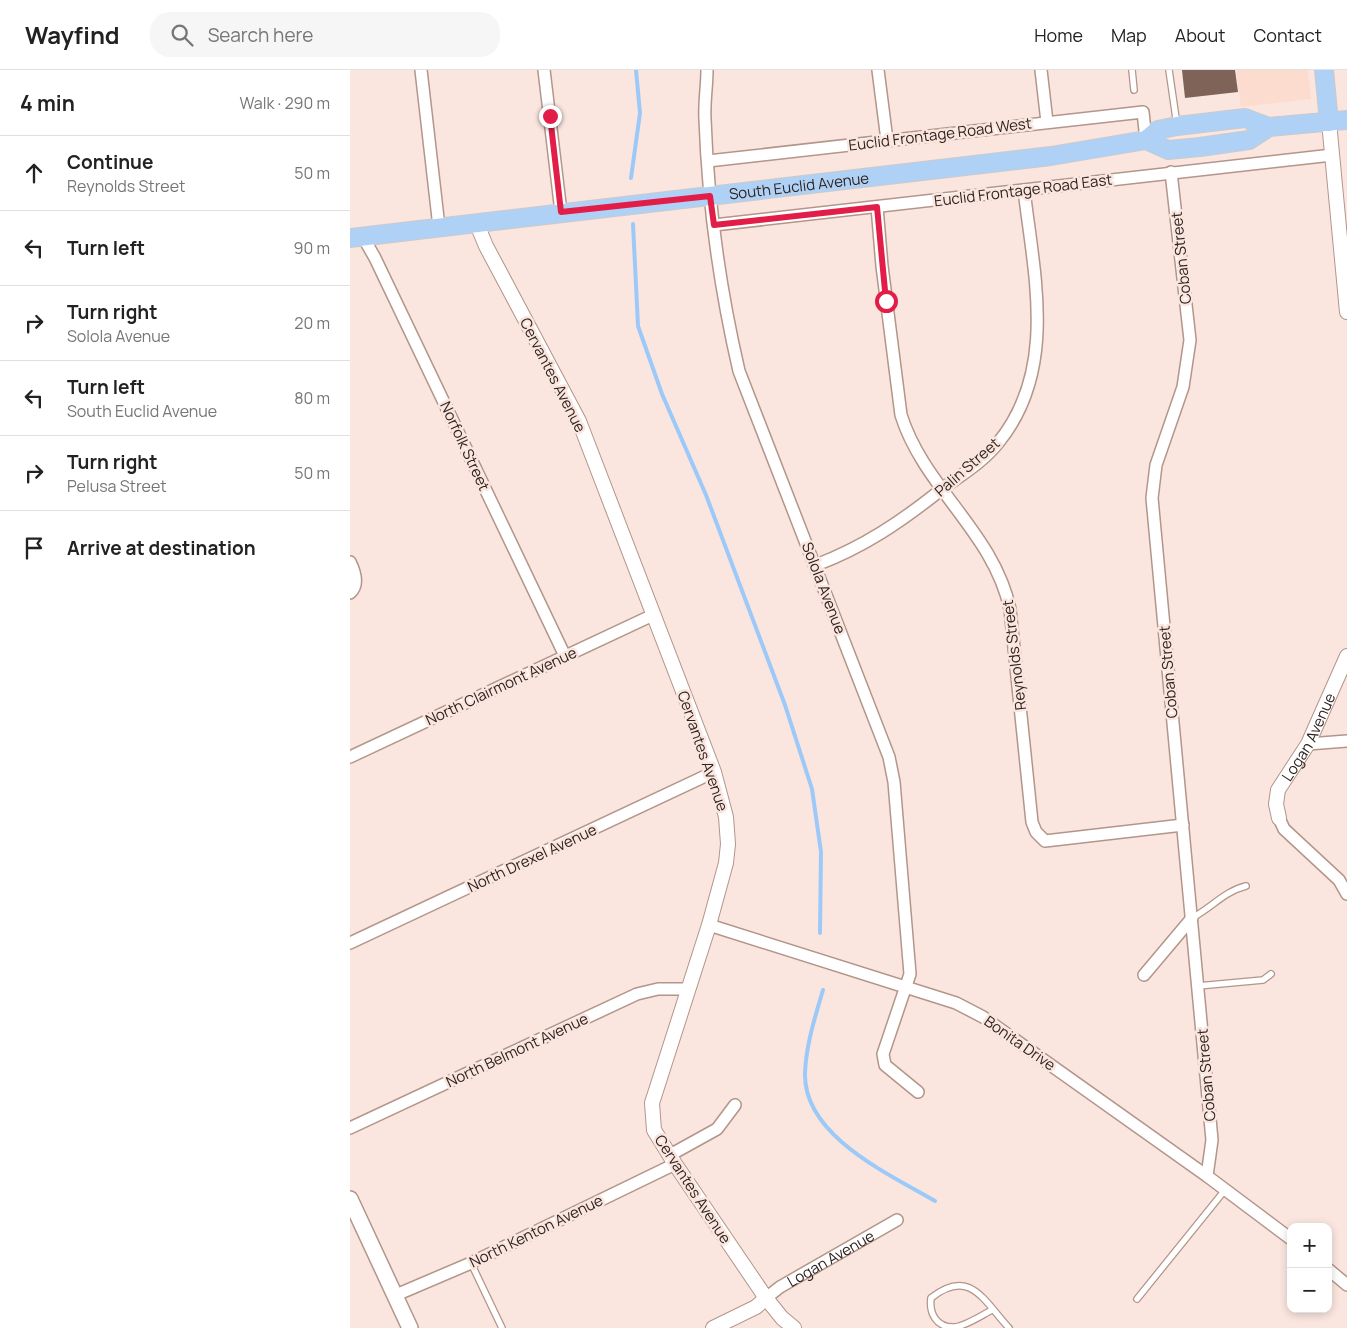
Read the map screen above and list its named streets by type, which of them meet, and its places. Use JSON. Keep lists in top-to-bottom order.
{
  "streets": {
    "main road": ["South Euclid Avenue"],
    "street": [
      "Euclid Frontage Road West",
      "Euclid Frontage Road East",
      "Coban Street",
      "Cervantes Avenue",
      "Norfolk Street",
      "Palin Street",
      "Solola Avenue",
      "Reynolds Street",
      "North Clairmont Avenue",
      "Logan Avenue",
      "North Drexel Avenue",
      "Bonita Drive",
      "North Belmont Avenue",
      "North Kenton Avenue"
    ]
  },
  "crossings": [
    ["Euclid Frontage Road West", "South Euclid Avenue"],
    ["Euclid Frontage Road West", "Solola Avenue"],
    ["South Euclid Avenue", "Cervantes Avenue"],
    ["South Euclid Avenue", "Norfolk Street"],
    ["South Euclid Avenue", "Solola Avenue"],
    ["Euclid Frontage Road East", "Coban Street"],
    ["Euclid Frontage Road East", "Palin Street"],
    ["Euclid Frontage Road East", "Solola Avenue"],
    ["Euclid Frontage Road East", "Reynolds Street"],
    ["Coban Street", "Reynolds Street"],
    ["Coban Street", "Bonita Drive"],
    ["Cervantes Avenue", "North Clairmont Avenue"],
    ["Cervantes Avenue", "Logan Avenue"],
    ["Cervantes Avenue", "North Drexel Avenue"],
    ["Cervantes Avenue", "Bonita Drive"],
    ["Cervantes Avenue", "North Belmont Avenue"],
    ["Cervantes Avenue", "North Kenton Avenue"],
    ["Norfolk Street", "North Clairmont Avenue"],
    ["Palin Street", "Solola Avenue"],
    ["Palin Street", "Reynolds Street"],
    ["Solola Avenue", "Bonita Drive"]
  ],
  "page": {
    "header": "Wayfind",
    "search": "Search here",
    "nav": [
      "Home",
      "Map",
      "About",
      "Contact"
    ],
    "heading": ["4 min", "Walk · 290 m"],
    "list": [
      ["Continue", "Reynolds Street", "50 m"],
      ["Turn left", "90 m"],
      ["Turn right", "Solola Avenue", "20 m"],
      ["Turn left", "South Euclid Avenue", "80 m"],
      ["Turn right", "Pelusa Street", "50 m"],
      "Arrive at destination"
    ],
    "map_buttons": ["+", "−"]
  }
}
